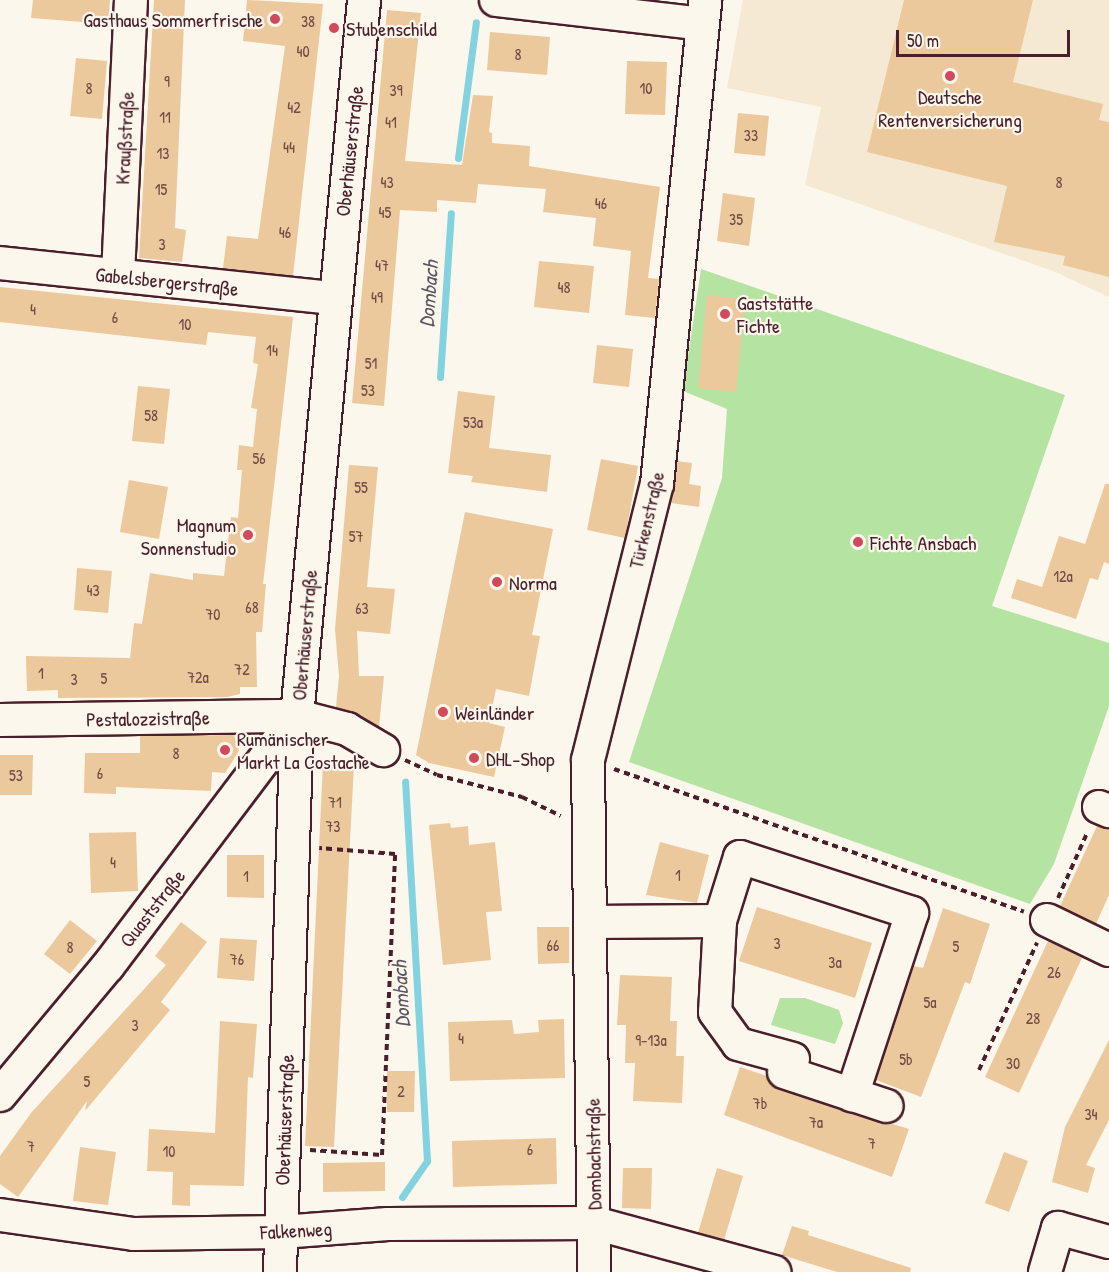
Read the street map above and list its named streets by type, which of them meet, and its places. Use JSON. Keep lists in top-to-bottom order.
{
  "streets": {
    "street": [
      "Kraußstraße",
      "Oberhäuserstraße",
      "Gabelsbergerstraße",
      "Türkenstraße",
      "Pestalozzistraße",
      "Quaststraße",
      "Dombachstraße",
      "Falkenweg"
    ]
  },
  "crossings": [
    ["Kraußstraße", "Gabelsbergerstraße"],
    ["Oberhäuserstraße", "Gabelsbergerstraße"],
    ["Oberhäuserstraße", "Pestalozzistraße"],
    ["Oberhäuserstraße", "Quaststraße"],
    ["Oberhäuserstraße", "Falkenweg"],
    ["Türkenstraße", "Dombachstraße"],
    ["Pestalozzistraße", "Quaststraße"],
    ["Dombachstraße", "Falkenweg"]
  ],
  "water": ["Dombach"],
  "places": [
    "Gasthaus Sommerfrische",
    "Stubenschild",
    "Deutsche Rentenversicherung",
    "Gaststätte Fichte",
    "Magnum Sonnenstudio",
    "Fichte Ansbach",
    "Norma",
    "Weinländer",
    "Rumänischer Markt La Costache",
    "DHL-Shop"
  ],
  "house_numbers": [
    "38",
    "40",
    "8",
    "9",
    "8",
    "10",
    "39",
    "42",
    "11",
    "41",
    "33",
    "44",
    "13",
    "43",
    "8",
    "15",
    "46",
    "45",
    "35",
    "46",
    "3",
    "47",
    "48",
    "49",
    "4",
    "6",
    "10",
    "14",
    "51",
    "53",
    "58",
    "53a",
    "56",
    "55",
    "57",
    "12a",
    "43",
    "68",
    "63",
    "70",
    "72",
    "1",
    "72a",
    "5",
    "3",
    "8",
    "6",
    "53",
    "71",
    "73",
    "4",
    "1",
    "1",
    "3",
    "66",
    "5",
    "8",
    "76",
    "3a",
    "26",
    "5a",
    "28",
    "3",
    "4",
    "9-13a",
    "5b",
    "30",
    "5",
    "2",
    "7b",
    "34",
    "7a",
    "7",
    "7",
    "6",
    "10"
  ],
  "scale_bar": "50 m"
}
